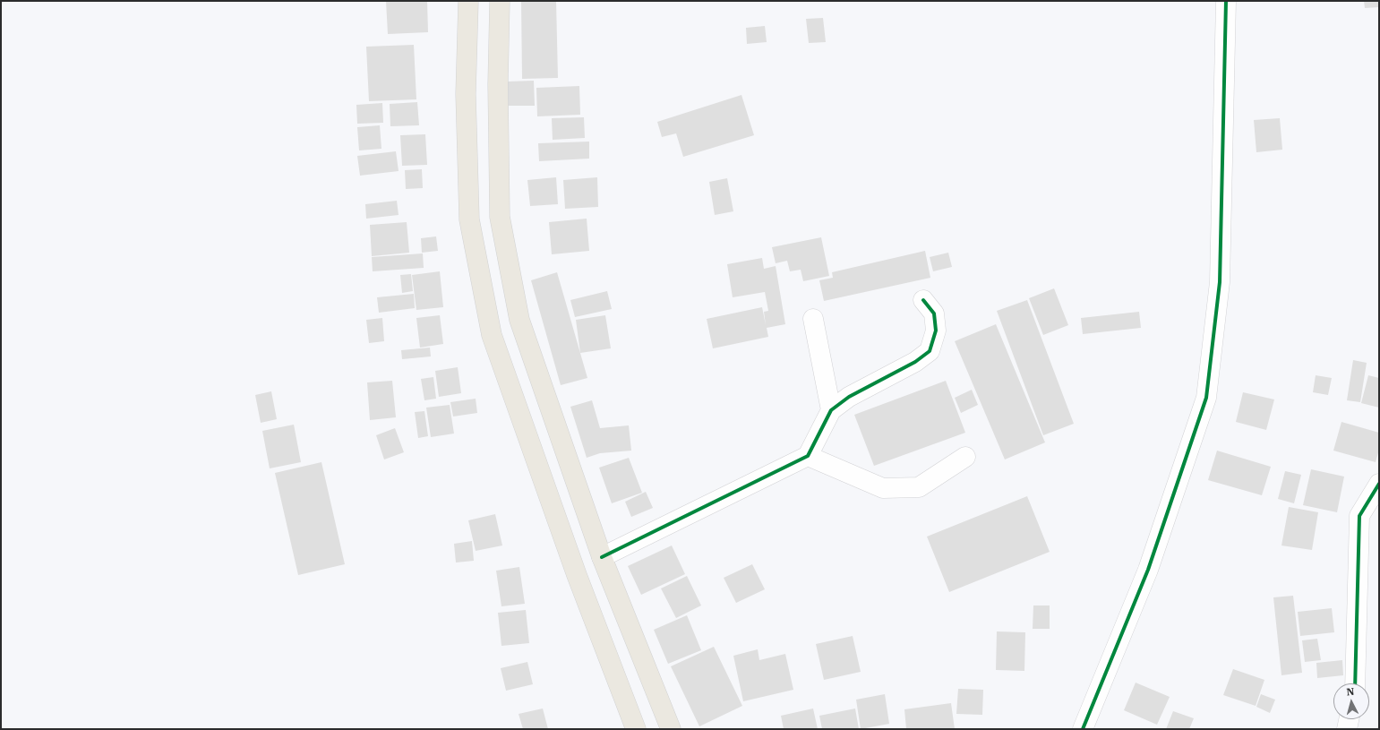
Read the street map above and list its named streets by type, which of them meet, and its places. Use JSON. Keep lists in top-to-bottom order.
{
  "north": "top"
}
